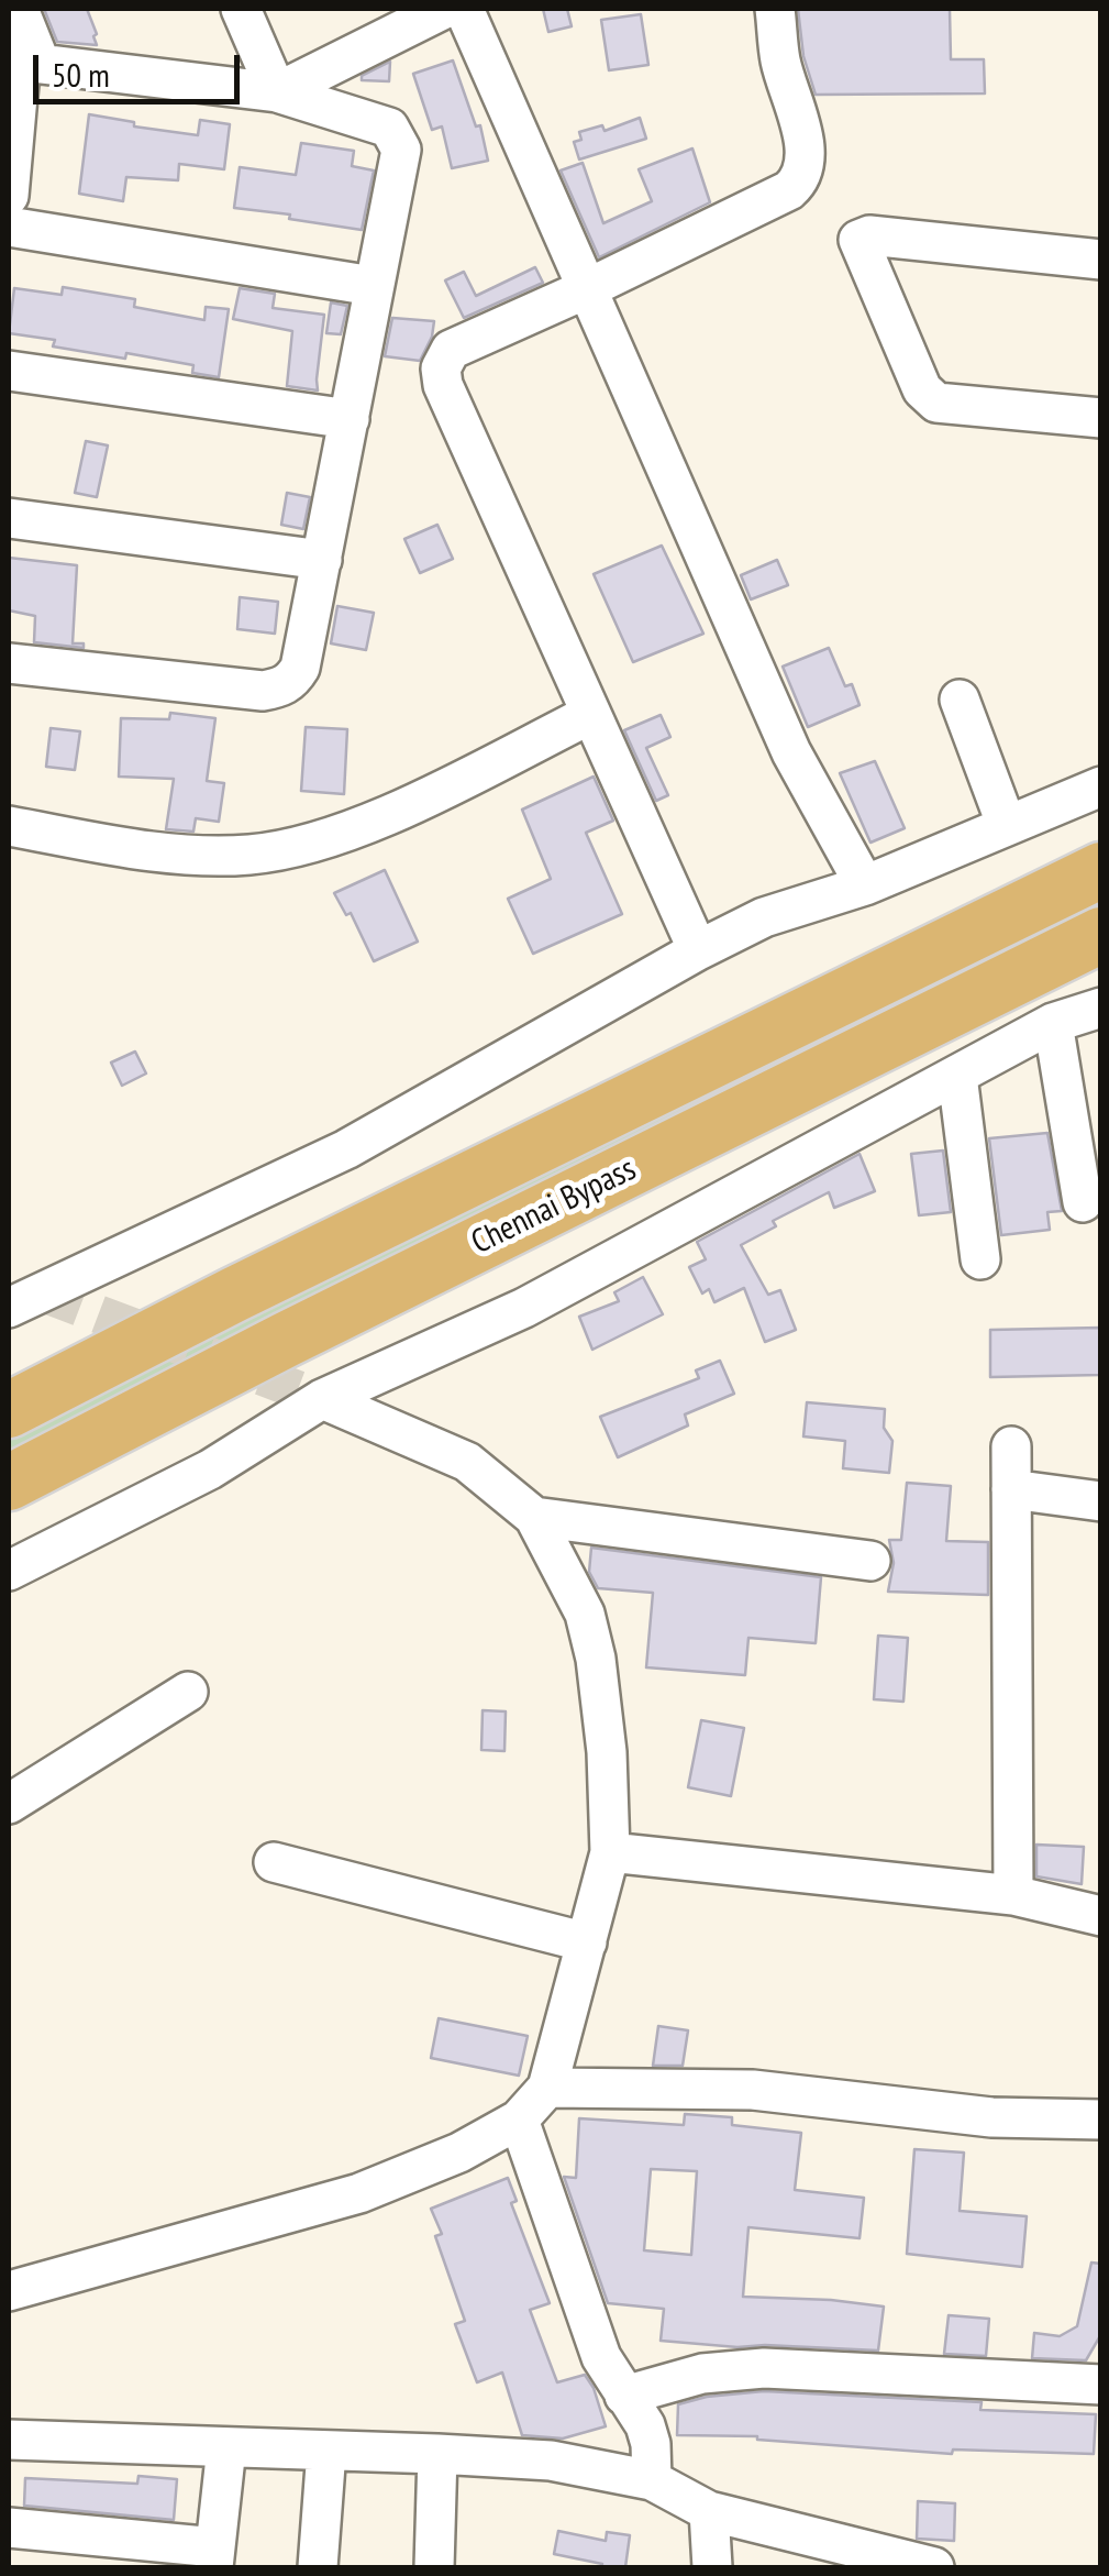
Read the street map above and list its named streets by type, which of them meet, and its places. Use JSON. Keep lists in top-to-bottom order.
{
  "streets": {
    "highway": ["Chennai Bypass"]
  },
  "scale_bar": "50 m"
}
